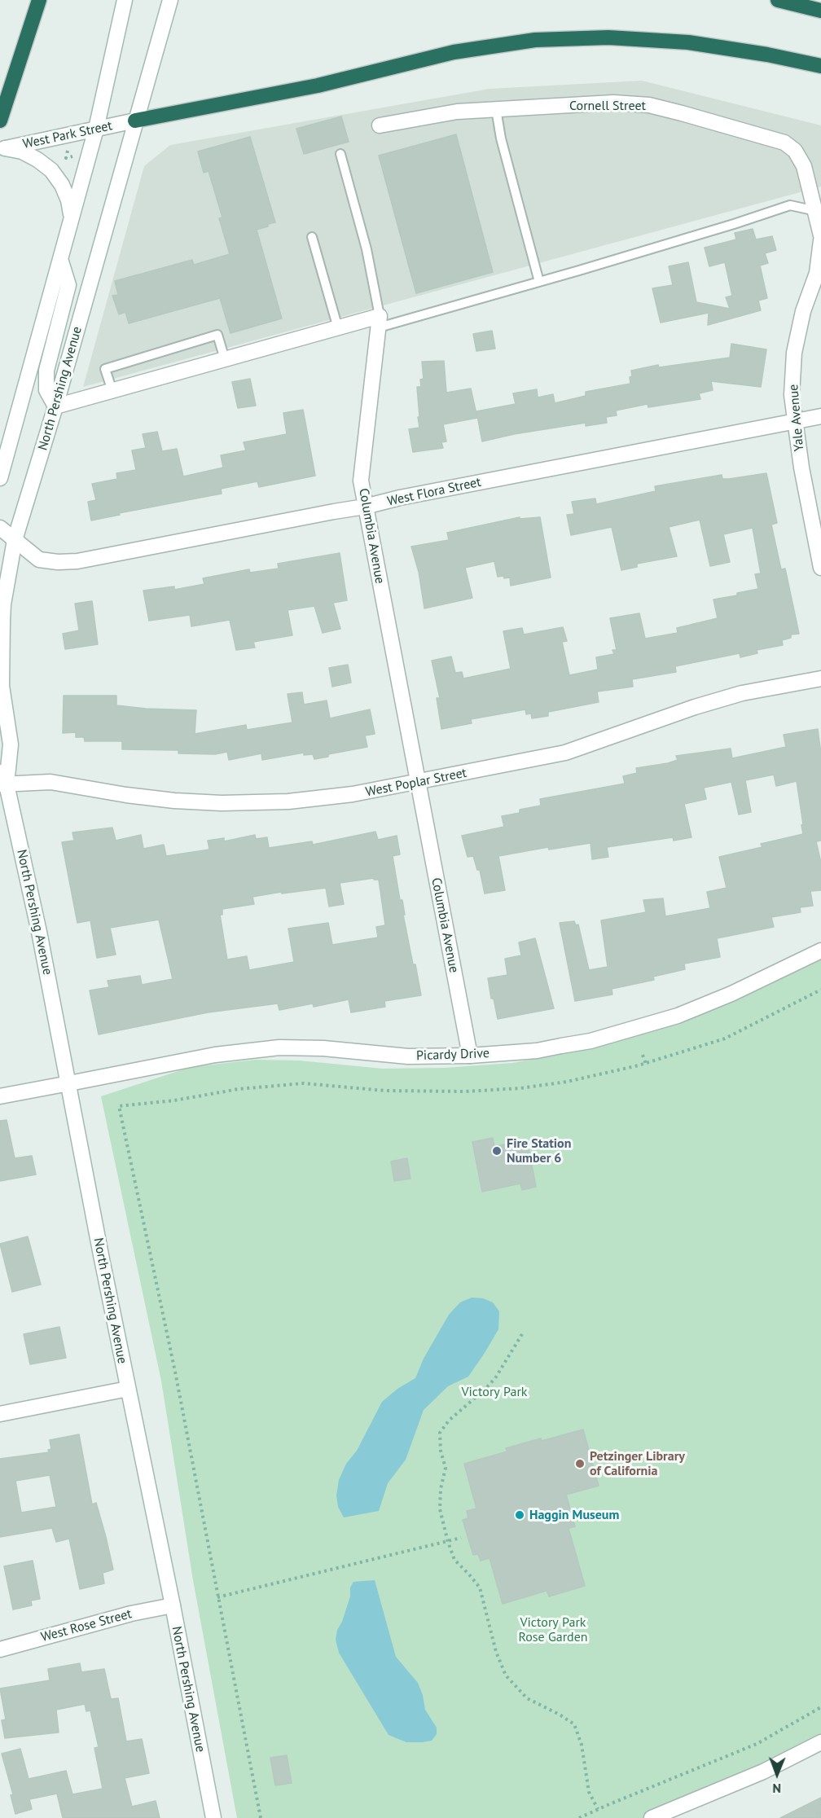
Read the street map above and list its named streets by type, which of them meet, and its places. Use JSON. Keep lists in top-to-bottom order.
{
  "streets": {
    "street": [
      "Cornell Street",
      "West Park Street",
      "North Pershing Avenue",
      "Yale Avenue",
      "West Flora Street",
      "Columbia Avenue",
      "West Poplar Street",
      "Picardy Drive",
      "West Rose Street"
    ]
  },
  "crossings": [
    ["West Park Street", "North Pershing Avenue"],
    ["North Pershing Avenue", "West Flora Street"],
    ["North Pershing Avenue", "West Poplar Street"],
    ["North Pershing Avenue", "Picardy Drive"],
    ["North Pershing Avenue", "West Rose Street"],
    ["Yale Avenue", "West Flora Street"],
    ["West Flora Street", "Columbia Avenue"],
    ["Columbia Avenue", "West Poplar Street"],
    ["Columbia Avenue", "Picardy Drive"]
  ],
  "parks": ["Victory Park", "Victory Park Rose Garden"],
  "places": ["Fire Station Number 6", "Petzinger Library of California", "Haggin Museum"],
  "north": "bottom"
}
